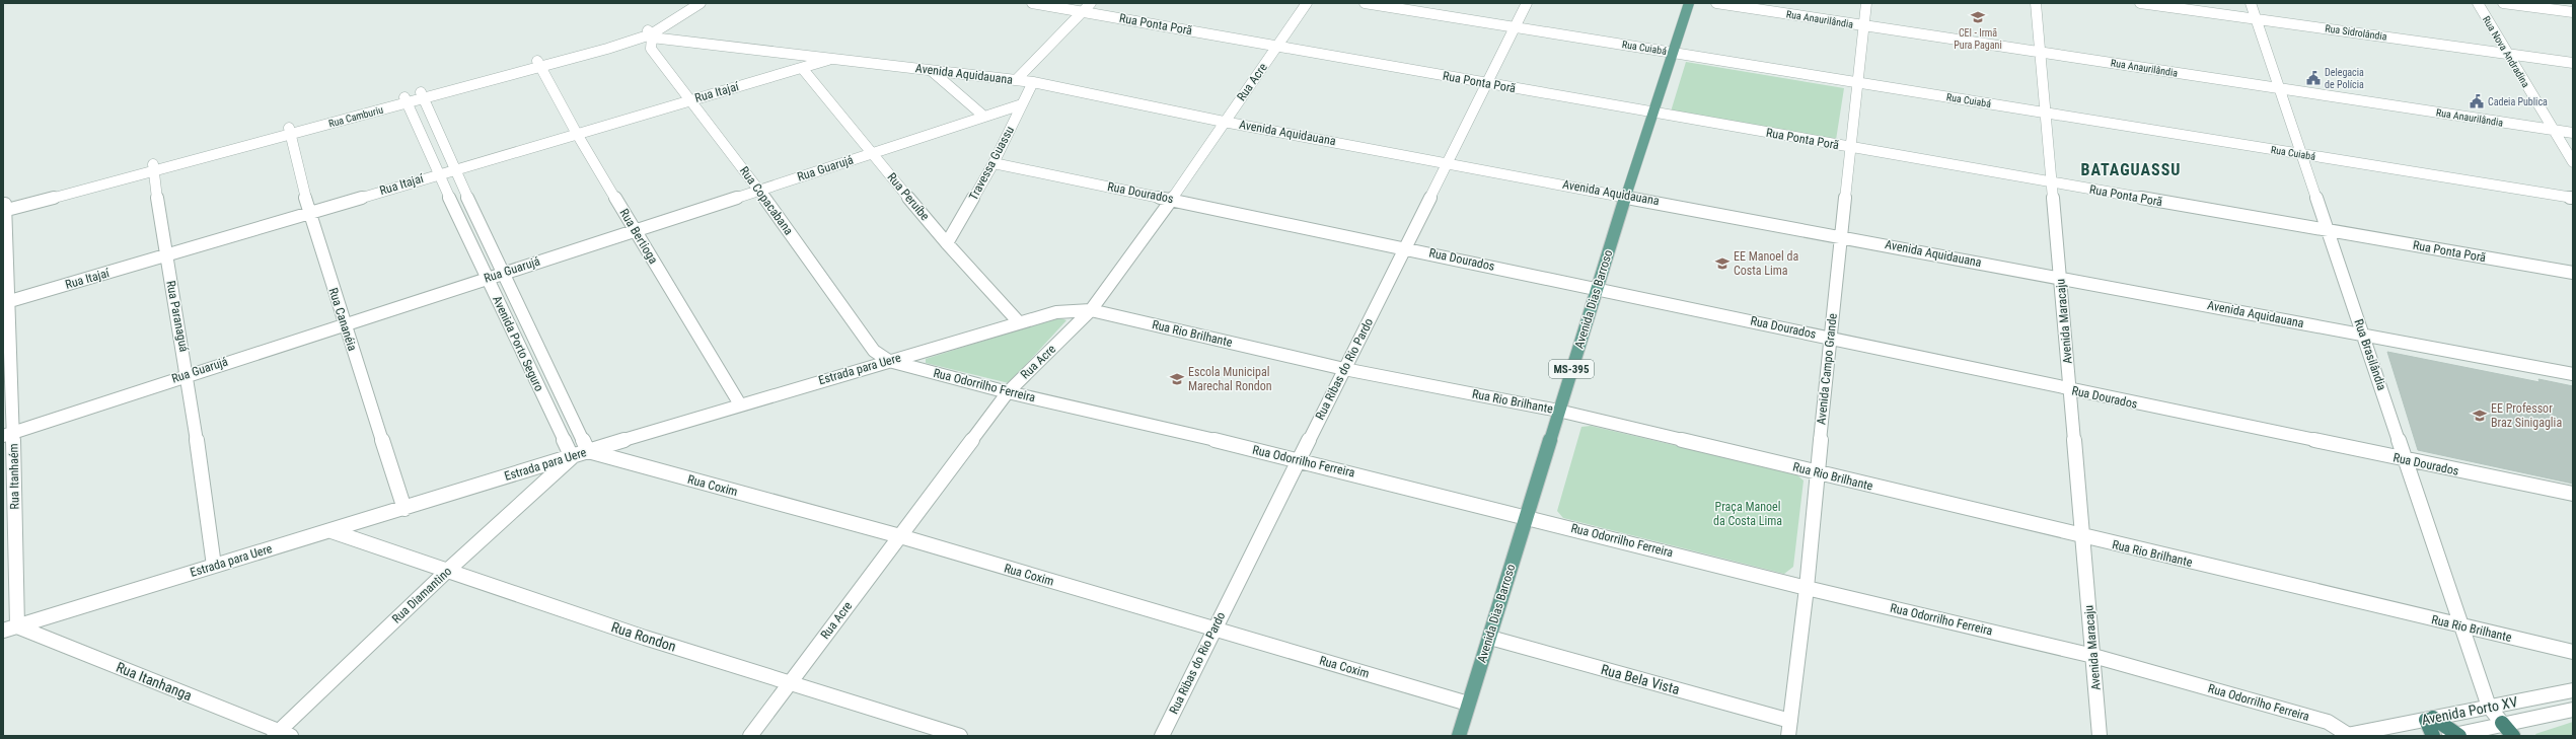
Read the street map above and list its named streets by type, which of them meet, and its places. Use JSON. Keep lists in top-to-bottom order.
{
  "streets": {
    "main road": ["Avenida Dias Barroso", "MS-395"],
    "street": [
      "Rua Anaurilândia",
      "Rua Ponta Porã",
      "Rua Sidrolândia",
      "Rua Cuiabá",
      "Rua Nova Andradina",
      "Avenida Aquidauana",
      "Rua Acre",
      "Rua Itajaí",
      "Rua Camburiu",
      "Travessa Guassu",
      "Rua Guarujá",
      "Rua Dourados",
      "Rua Peruíbe",
      "Rua Copacabana",
      "Rua Bertioga",
      "Rua Paranaguá",
      "Rua Cananéia",
      "Avenida Maracaju",
      "Rua Rio Brilhante",
      "Avenida Porto Seguro",
      "Rua Brasilândia",
      "Estrada para Uere",
      "Rua Ribas do Rio Pardo",
      "Avenida Campo Grande",
      "Rua Odorrilho Ferreira",
      "Rua Itanhaém",
      "Rua Coxim",
      "Rua Diamantino",
      "Rua Rondon",
      "Rua Bela Vista",
      "Rua Itanhanga",
      "Avenida Porto XV"
    ]
  },
  "crossings": [
    ["Rua Anaurilândia", "Rua Nova Andradina"],
    ["Rua Anaurilândia", "Avenida Maracaju"],
    ["Rua Anaurilândia", "Rua Brasilândia"],
    ["Rua Anaurilândia", "Avenida Campo Grande"],
    ["Rua Ponta Porã", "Rua Acre"],
    ["Rua Ponta Porã", "Avenida Dias Barroso"],
    ["Rua Ponta Porã", "Avenida Maracaju"],
    ["Rua Ponta Porã", "Rua Brasilândia"],
    ["Rua Ponta Porã", "Rua Ribas do Rio Pardo"],
    ["Rua Ponta Porã", "Avenida Campo Grande"],
    ["Rua Sidrolândia", "Rua Nova Andradina"],
    ["Rua Sidrolândia", "Rua Brasilândia"],
    ["Rua Cuiabá", "Avenida Dias Barroso"],
    ["Rua Cuiabá", "Avenida Maracaju"],
    ["Rua Cuiabá", "Rua Brasilândia"],
    ["Rua Cuiabá", "Rua Ribas do Rio Pardo"],
    ["Rua Cuiabá", "Avenida Campo Grande"],
    ["Avenida Aquidauana", "Rua Acre"],
    ["Avenida Aquidauana", "Rua Itajaí"],
    ["Avenida Aquidauana", "Rua Camburiu"],
    ["Avenida Aquidauana", "Travessa Guassu"],
    ["Avenida Aquidauana", "Rua Copacabana"],
    ["Avenida Aquidauana", "Avenida Dias Barroso"],
    ["Avenida Aquidauana", "Avenida Maracaju"],
    ["Avenida Aquidauana", "Rua Brasilândia"],
    ["Avenida Aquidauana", "Rua Ribas do Rio Pardo"],
    ["Avenida Aquidauana", "Avenida Campo Grande"],
    ["Rua Acre", "Rua Dourados"],
    ["Rua Acre", "Rua Rio Brilhante"],
    ["Rua Acre", "Estrada para Uere"],
    ["Rua Acre", "Rua Odorrilho Ferreira"],
    ["Rua Acre", "Rua Coxim"],
    ["Rua Acre", "Rua Rondon"],
    ["Rua Itajaí", "Rua Peruíbe"],
    ["Rua Itajaí", "Rua Copacabana"],
    ["Rua Itajaí", "Rua Bertioga"],
    ["Rua Itajaí", "Rua Paranaguá"],
    ["Rua Itajaí", "Rua Cananéia"],
    ["Rua Itajaí", "Avenida Porto Seguro"],
    ["Rua Itajaí", "Rua Itanhaém"],
    ["Rua Camburiu", "Rua Copacabana"],
    ["Rua Camburiu", "Rua Bertioga"],
    ["Rua Camburiu", "Rua Paranaguá"],
    ["Rua Camburiu", "Rua Cananéia"],
    ["Rua Camburiu", "Avenida Porto Seguro"],
    ["Rua Camburiu", "Rua Itanhaém"],
    ["Travessa Guassu", "Rua Guarujá"],
    ["Travessa Guassu", "Rua Dourados"],
    ["Travessa Guassu", "Rua Peruíbe"],
    ["Rua Guarujá", "Rua Peruíbe"],
    ["Rua Guarujá", "Rua Copacabana"],
    ["Rua Guarujá", "Rua Bertioga"],
    ["Rua Guarujá", "Rua Paranaguá"],
    ["Rua Guarujá", "Rua Cananéia"],
    ["Rua Guarujá", "Avenida Porto Seguro"],
    ["Rua Guarujá", "Rua Itanhaém"],
    ["Rua Dourados", "Avenida Dias Barroso"],
    ["Rua Dourados", "Avenida Maracaju"],
    ["Rua Dourados", "Rua Brasilândia"],
    ["Rua Dourados", "Rua Ribas do Rio Pardo"],
    ["Rua Dourados", "Avenida Campo Grande"],
    ["Rua Peruíbe", "Estrada para Uere"],
    ["Rua Copacabana", "Estrada para Uere"],
    ["Rua Copacabana", "Rua Odorrilho Ferreira"],
    ["Rua Bertioga", "Estrada para Uere"],
    ["Avenida Dias Barroso", "Rua Rio Brilhante"],
    ["Avenida Dias Barroso", "Rua Odorrilho Ferreira"],
    ["Avenida Dias Barroso", "Rua Coxim"],
    ["Avenida Dias Barroso", "Rua Bela Vista"],
    ["Rua Paranaguá", "Estrada para Uere"],
    ["Rua Cananéia", "Estrada para Uere"],
    ["Avenida Maracaju", "Rua Rio Brilhante"],
    ["Avenida Maracaju", "Rua Odorrilho Ferreira"],
    ["Rua Rio Brilhante", "Rua Brasilândia"],
    ["Rua Rio Brilhante", "Estrada para Uere"],
    ["Rua Rio Brilhante", "Rua Ribas do Rio Pardo"],
    ["Rua Rio Brilhante", "Avenida Campo Grande"],
    ["Avenida Porto Seguro", "Estrada para Uere"],
    ["Avenida Porto Seguro", "Rua Coxim"],
    ["Avenida Porto Seguro", "Rua Diamantino"],
    ["Rua Brasilândia", "Avenida Porto XV"],
    ["Estrada para Uere", "Rua Odorrilho Ferreira"],
    ["Estrada para Uere", "Rua Itanhaém"],
    ["Estrada para Uere", "Rua Coxim"],
    ["Estrada para Uere", "Rua Diamantino"],
    ["Estrada para Uere", "Rua Rondon"],
    ["Estrada para Uere", "Rua Itanhanga"],
    ["Rua Ribas do Rio Pardo", "Rua Odorrilho Ferreira"],
    ["Rua Ribas do Rio Pardo", "Rua Coxim"],
    ["Avenida Campo Grande", "Rua Odorrilho Ferreira"],
    ["Avenida Campo Grande", "Rua Bela Vista"],
    ["Rua Odorrilho Ferreira", "Avenida Porto XV"],
    ["Rua Itanhaém", "Rua Itanhanga"],
    ["Rua Diamantino", "Rua Rondon"],
    ["Rua Diamantino", "Rua Itanhanga"]
  ],
  "districts": ["BATAGUASSU"],
  "parks": ["Praça Manoel da Costa Lima"],
  "places": {
    "school or university": [
      "CEI - Irmã Pura Pagani",
      "EE Manoel da Costa Lima",
      "Escola Municipal Marechal Rondon",
      "EE Professor Braz Sinigaglia"
    ],
    "public building": ["Delegacia de Polícia", "Cadeia Publica"]
  }
}
